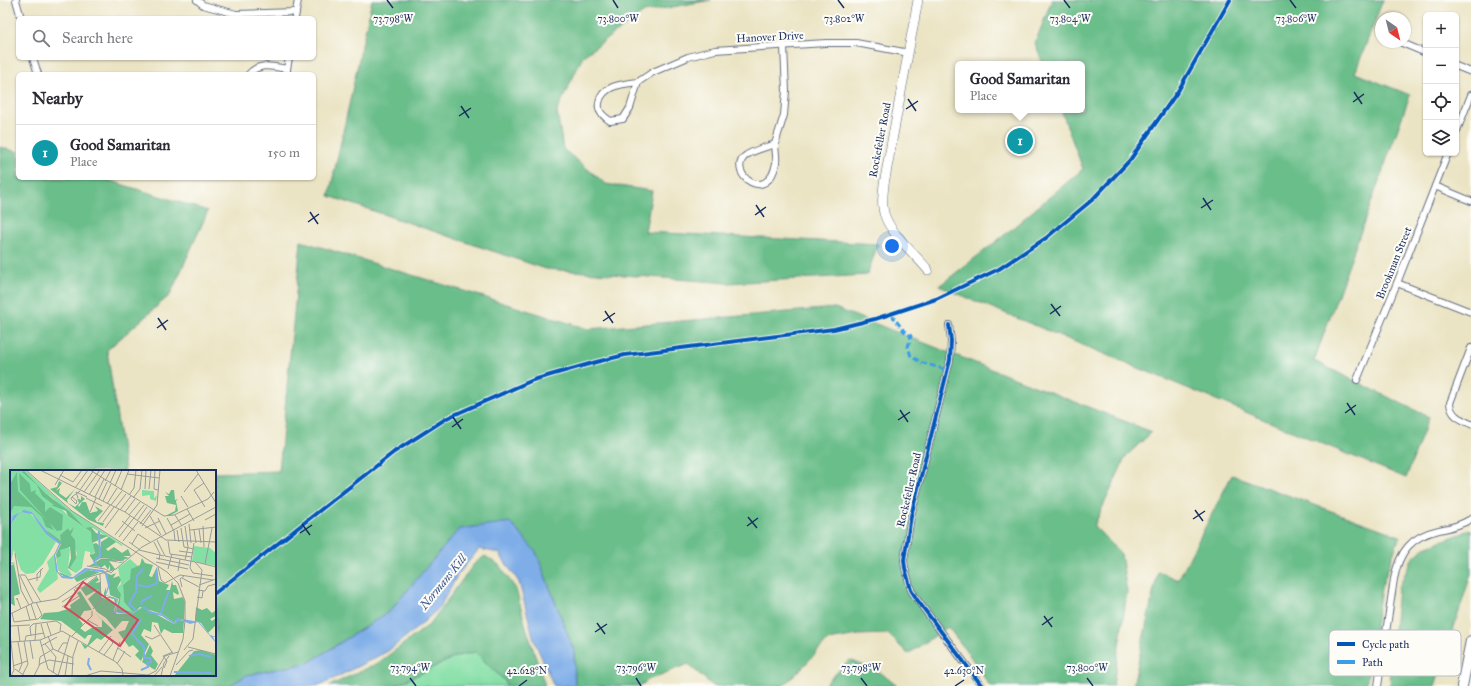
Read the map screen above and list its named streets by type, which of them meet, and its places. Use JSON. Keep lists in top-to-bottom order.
{
  "streets": {
    "street": ["Hanover Drive", "Rockefeller Road", "Brookman Street"]
  },
  "crossings": [
    ["Hanover Drive", "Rockefeller Road"]
  ],
  "water": ["Normans Kill"],
  "legend": ["Cycle path", "Path"],
  "north": "bottom right",
  "page": {
    "map_buttons": ["+", "−"],
    "search": "Search here",
    "popup": ["Good Samaritan", "Place"],
    "heading": "Nearby",
    "list": [
      {
        "mark": "1",
        "name": "Good Samaritan",
        "note": "Place",
        "value": "150 m"
      }
    ],
    "pins": "1"
  },
  "coordinates": [
    "73.798°W",
    "73.800°W",
    "73.802°W",
    "73.804°W",
    "73.806°W",
    "73.794°W",
    "73.796°W",
    "42.628°N",
    "42.630°N"
  ]
}
